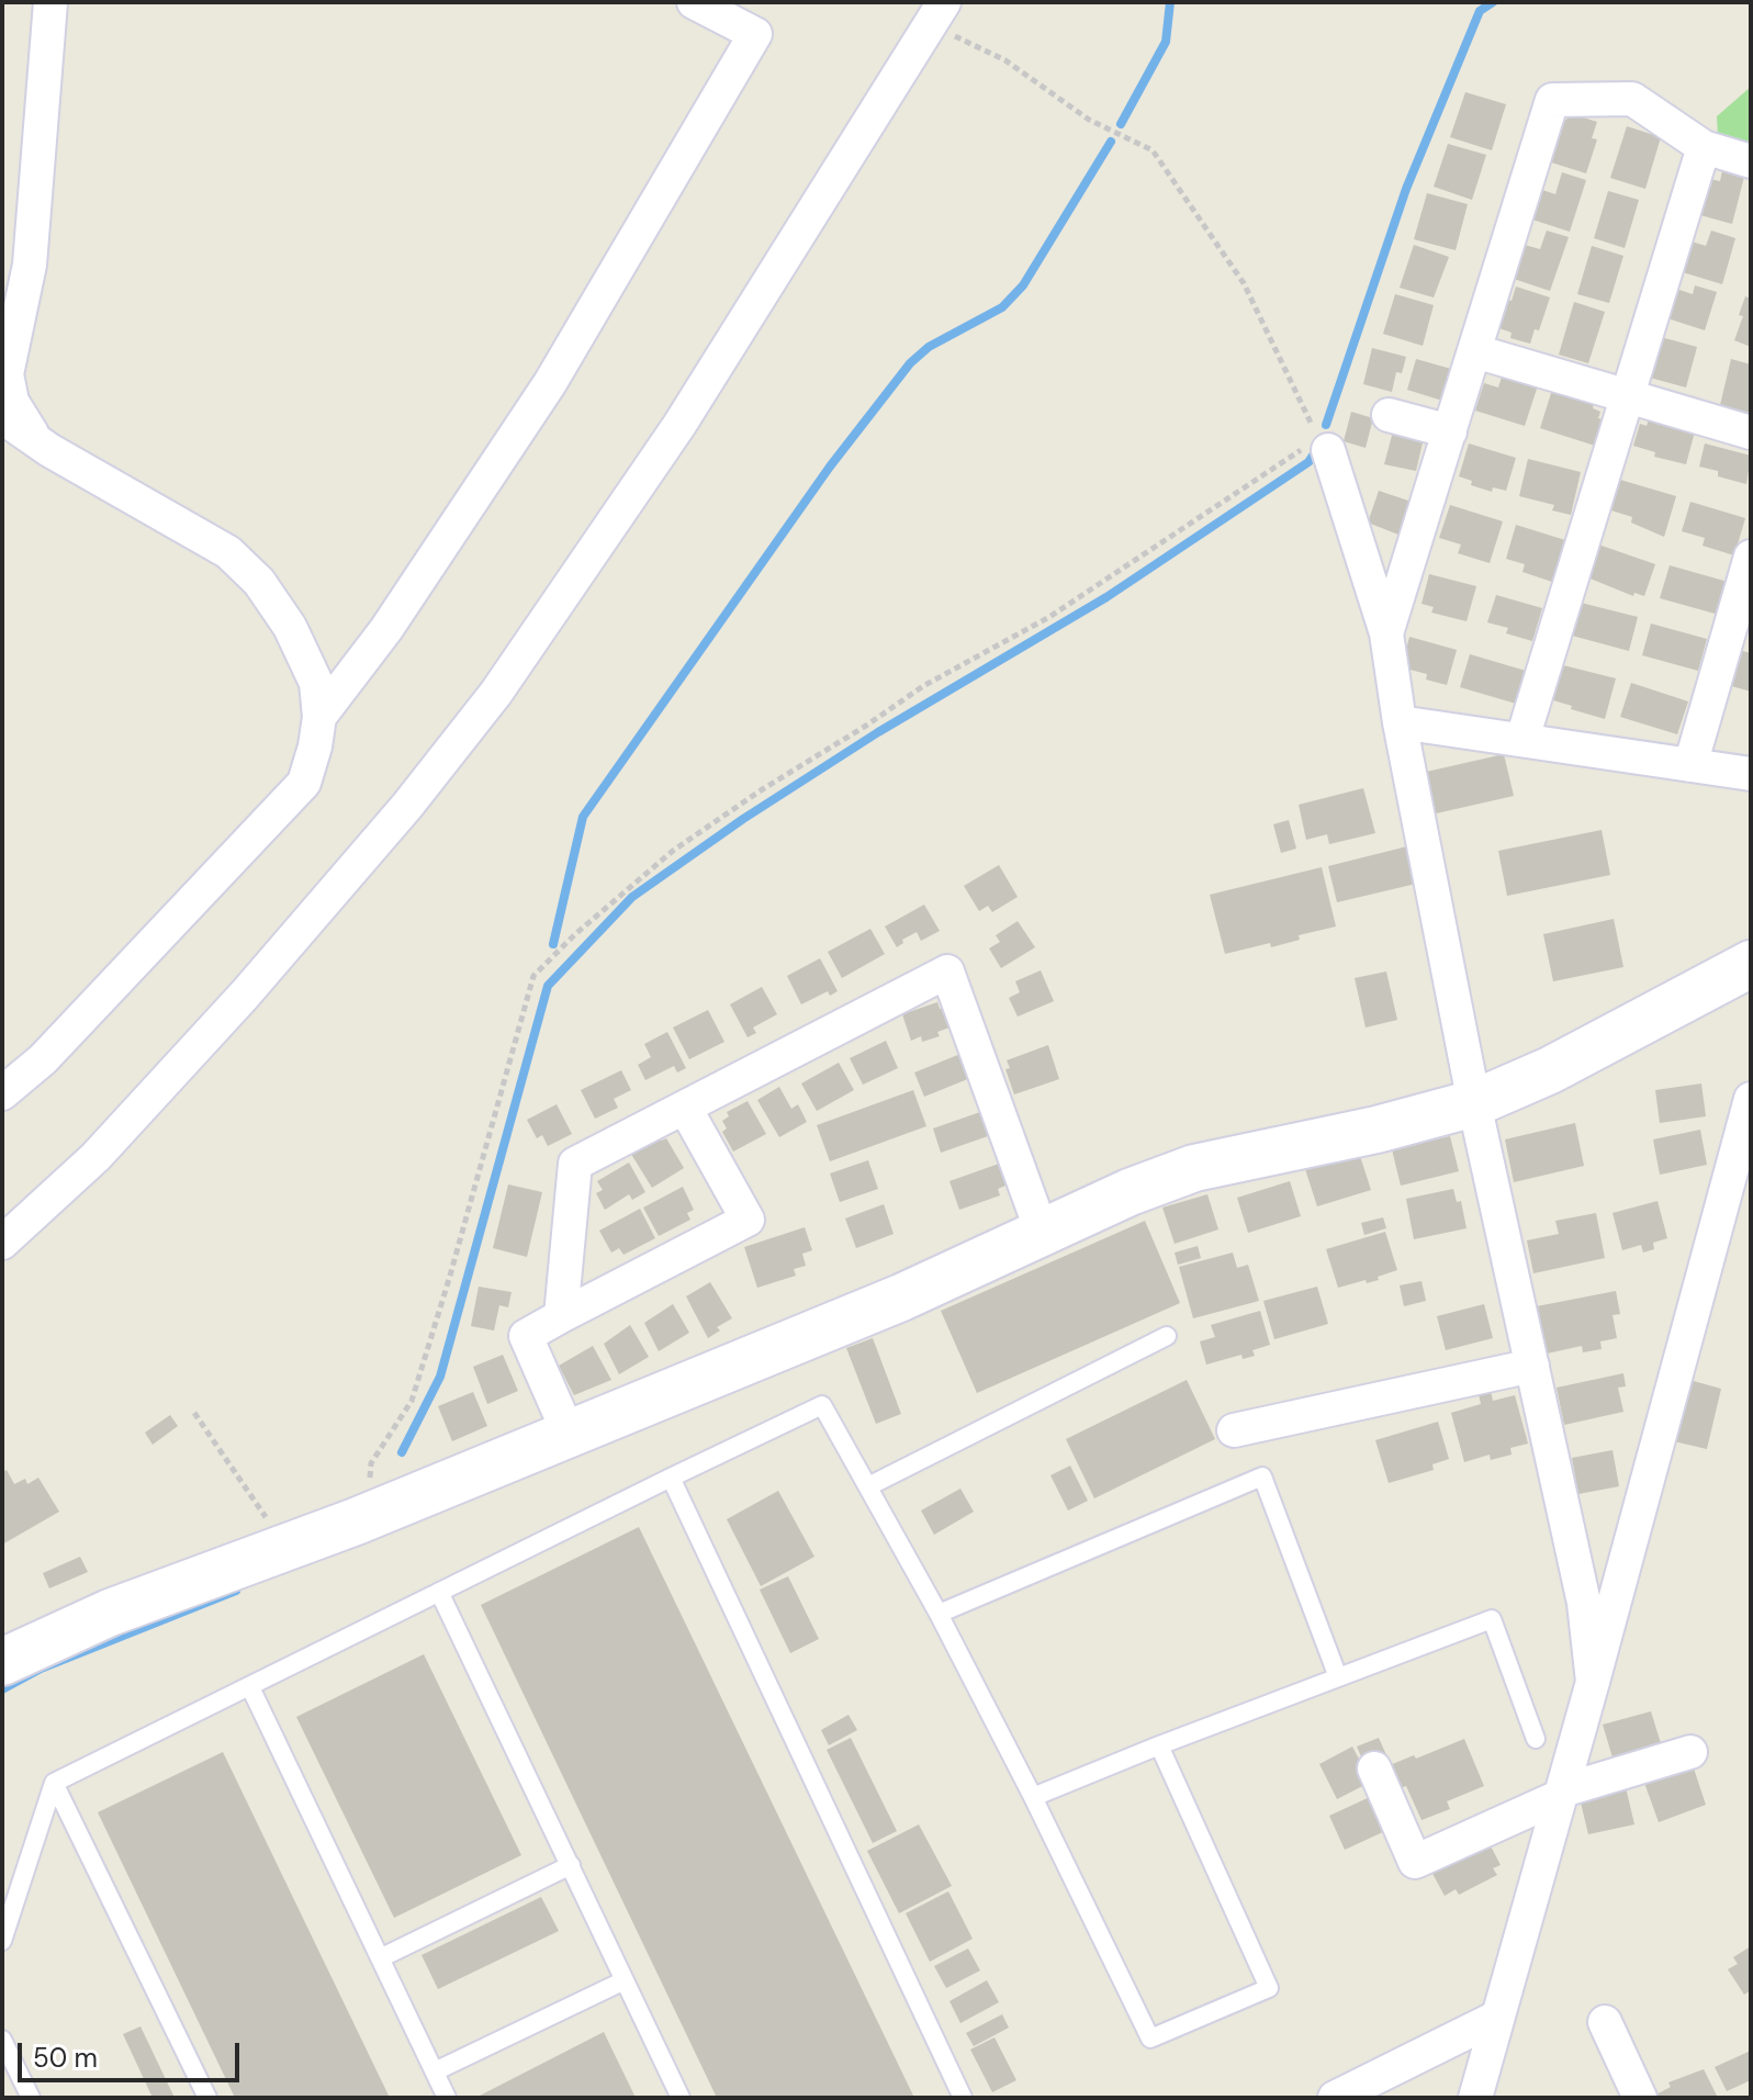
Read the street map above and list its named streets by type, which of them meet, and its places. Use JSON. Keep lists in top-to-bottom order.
{
  "scale_bar": "50 m"
}
